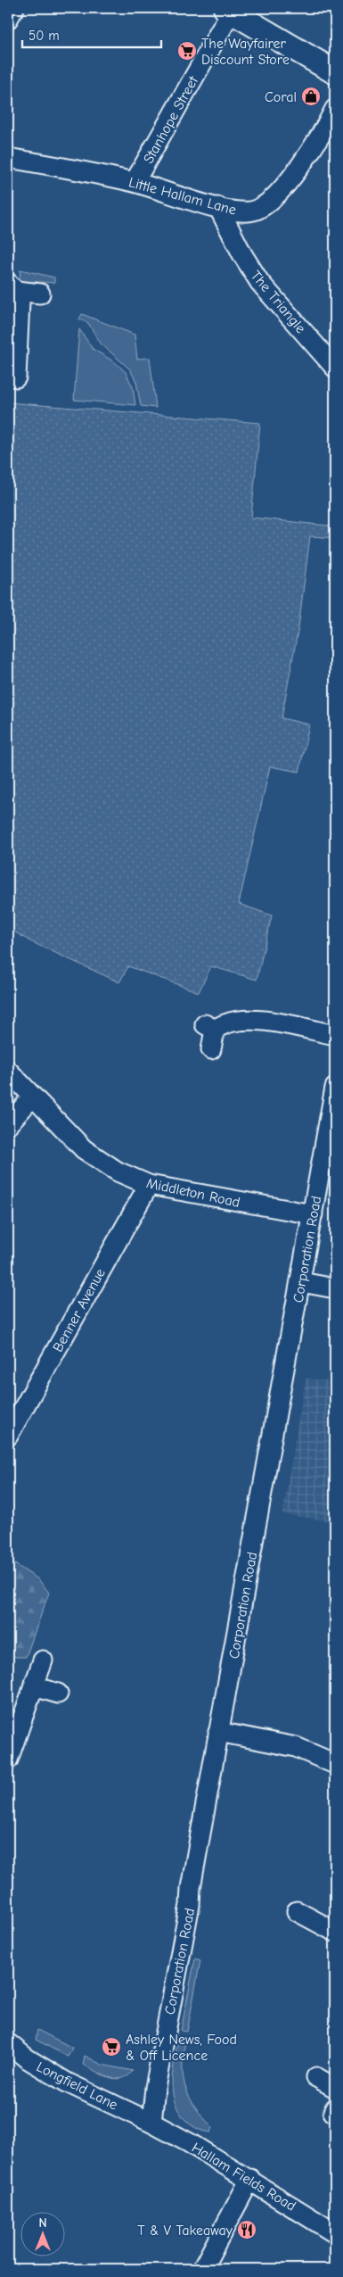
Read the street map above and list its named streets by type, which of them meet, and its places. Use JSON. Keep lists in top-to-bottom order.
{
  "streets": {
    "street": [
      "Stanhope Street",
      "Little Hallam Lane",
      "The Triangle",
      "Middleton Road",
      "Corporation Road",
      "Benner Avenue",
      "Longfield Lane",
      "Hallam Fields Road"
    ]
  },
  "crossings": [
    ["Stanhope Street", "Little Hallam Lane"],
    ["Little Hallam Lane", "The Triangle"],
    ["Middleton Road", "Corporation Road"],
    ["Middleton Road", "Benner Avenue"],
    ["Corporation Road", "Longfield Lane"],
    ["Corporation Road", "Hallam Fields Road"],
    ["Longfield Lane", "Hallam Fields Road"]
  ],
  "places": {
    "supermarket": ["The Wayfairer Discount Store", "Ashley News, Food & Off Licence"],
    "shop": ["Coral"],
    "restaurant": ["T & V Takeaway"]
  },
  "scale_bar": "50 m",
  "north": "top"
}
